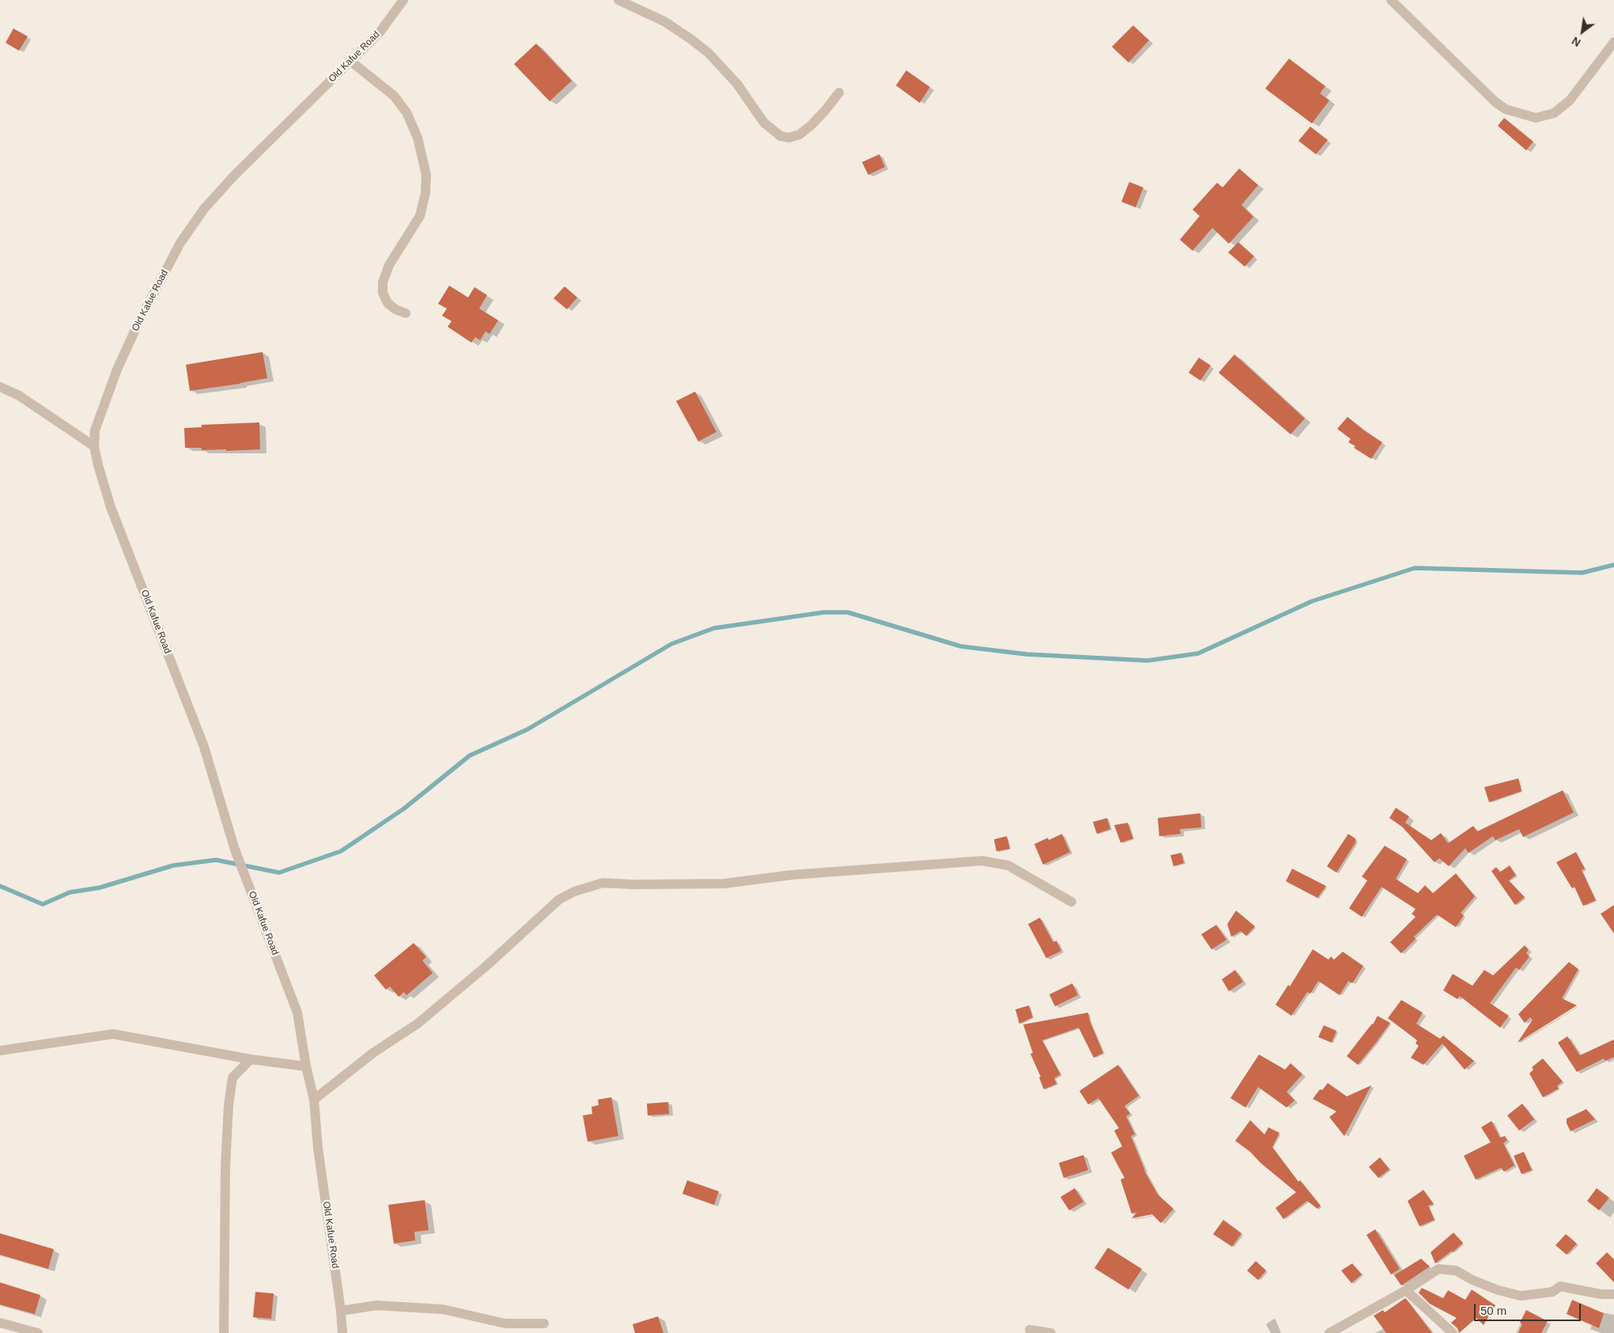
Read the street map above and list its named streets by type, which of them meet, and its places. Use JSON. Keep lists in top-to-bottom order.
{
  "streets": {
    "street": ["Old Kafue Road"]
  },
  "scale_bar": "50 m",
  "north": "bottom left"
}
